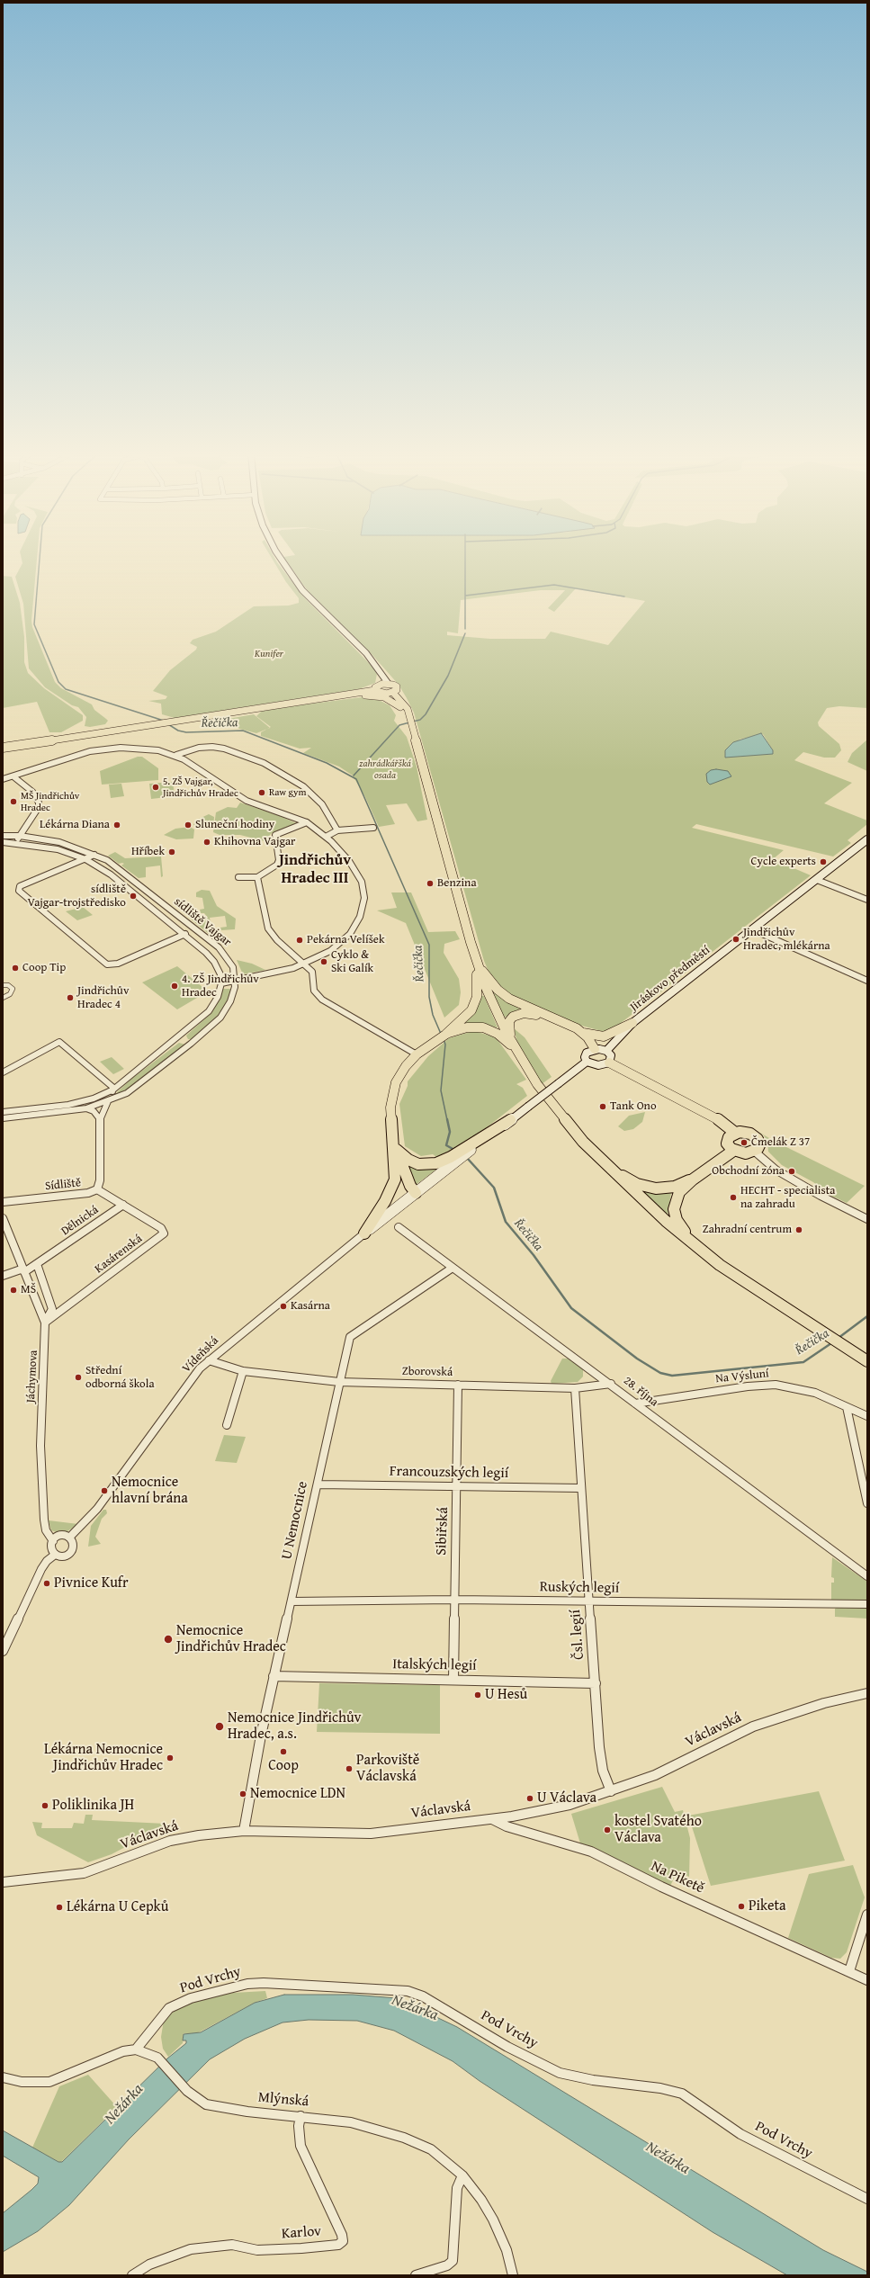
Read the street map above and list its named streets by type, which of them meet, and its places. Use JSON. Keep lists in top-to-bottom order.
{
  "streets": {
    "main road": ["Jiráskovo předměstí"],
    "street": [
      "sídliště Vajgar",
      "Sídliště",
      "Dělnická",
      "Kasárenská",
      "Vídeňská",
      "Zborovská",
      "Jáchymova",
      "Na Výsluní",
      "28. října",
      "Francouzských legií",
      "U Nemocnice",
      "Sibiřská",
      "Ruských legií",
      "Čsl. legií",
      "Italských legií",
      "Václavská",
      "Na Piketě",
      "Pod Vrchy",
      "Mlýnská",
      "Karlov"
    ]
  },
  "crossings": [
    ["Sídliště", "Dělnická"],
    ["Dělnická", "Kasárenská"],
    ["Dělnická", "Jáchymova"],
    ["Kasárenská", "Jáchymova"],
    ["Vídeňská", "Zborovská"],
    ["Vídeňská", "Jáchymova"],
    ["Zborovská", "28. října"],
    ["Zborovská", "U Nemocnice"],
    ["Zborovská", "Sibiřská"],
    ["Zborovská", "Čsl. legií"],
    ["Na Výsluní", "28. října"],
    ["28. října", "U Nemocnice"],
    ["Francouzských legií", "U Nemocnice"],
    ["Francouzských legií", "Sibiřská"],
    ["Francouzských legií", "Čsl. legií"],
    ["U Nemocnice", "Ruských legií"],
    ["U Nemocnice", "Italských legií"],
    ["U Nemocnice", "Václavská"],
    ["Sibiřská", "Ruských legií"],
    ["Sibiřská", "Italských legií"],
    ["Ruských legií", "Čsl. legií"],
    ["Čsl. legií", "Italských legií"],
    ["Čsl. legií", "Václavská"],
    ["Václavská", "Na Piketě"],
    ["Pod Vrchy", "Mlýnská"],
    ["Mlýnská", "Karlov"]
  ],
  "districts": ["Jindřichův Hradec III"],
  "water": ["Řečička", "Nežárka"],
  "parks": ["Kunifer", "zahrádkářšká osada"],
  "places": [
    "5. ZŠ Vajgar, Jindřichův Hradec",
    "Raw gym",
    "MŠ Jindřichův Hradec",
    "Lékárna Diana",
    "Sluneční hodiny",
    "Khihovna Vajgar",
    "Hříbek",
    "Cycle experts",
    "Benzina",
    "sídliště Vajgar-trojstředisko",
    "Jindřichův Hradec, mlékárna",
    "Pekárna Velíšek",
    "Cyklo & Ski Galík",
    "Coop Tip",
    "4. ZŠ Jindřichův Hradec",
    "Jindřichův Hradec 4",
    "Tank Ono",
    "Čmelák Z 37",
    "Obchodní zóna",
    "HECHT - specialista na zahradu",
    "Zahradní centrum",
    "MŠ",
    "Kasárna",
    "Střední odborná škola",
    "Nemocnice hlavní brána",
    "Pivnice Kufr",
    "Nemocnice Jindřichův Hradec",
    "U Hesů",
    "Nemocnice Jindřichův Hradec, a.s.",
    "Coop",
    "Lékárna Nemocnice Jindřichův Hradec",
    "Parkoviště Václavská",
    "Nemocnice LDN",
    "U Václava",
    "Poliklinika JH",
    "kostel Svatého Václava",
    "Piketa",
    "Lékárna U Cepků"
  ]
}
